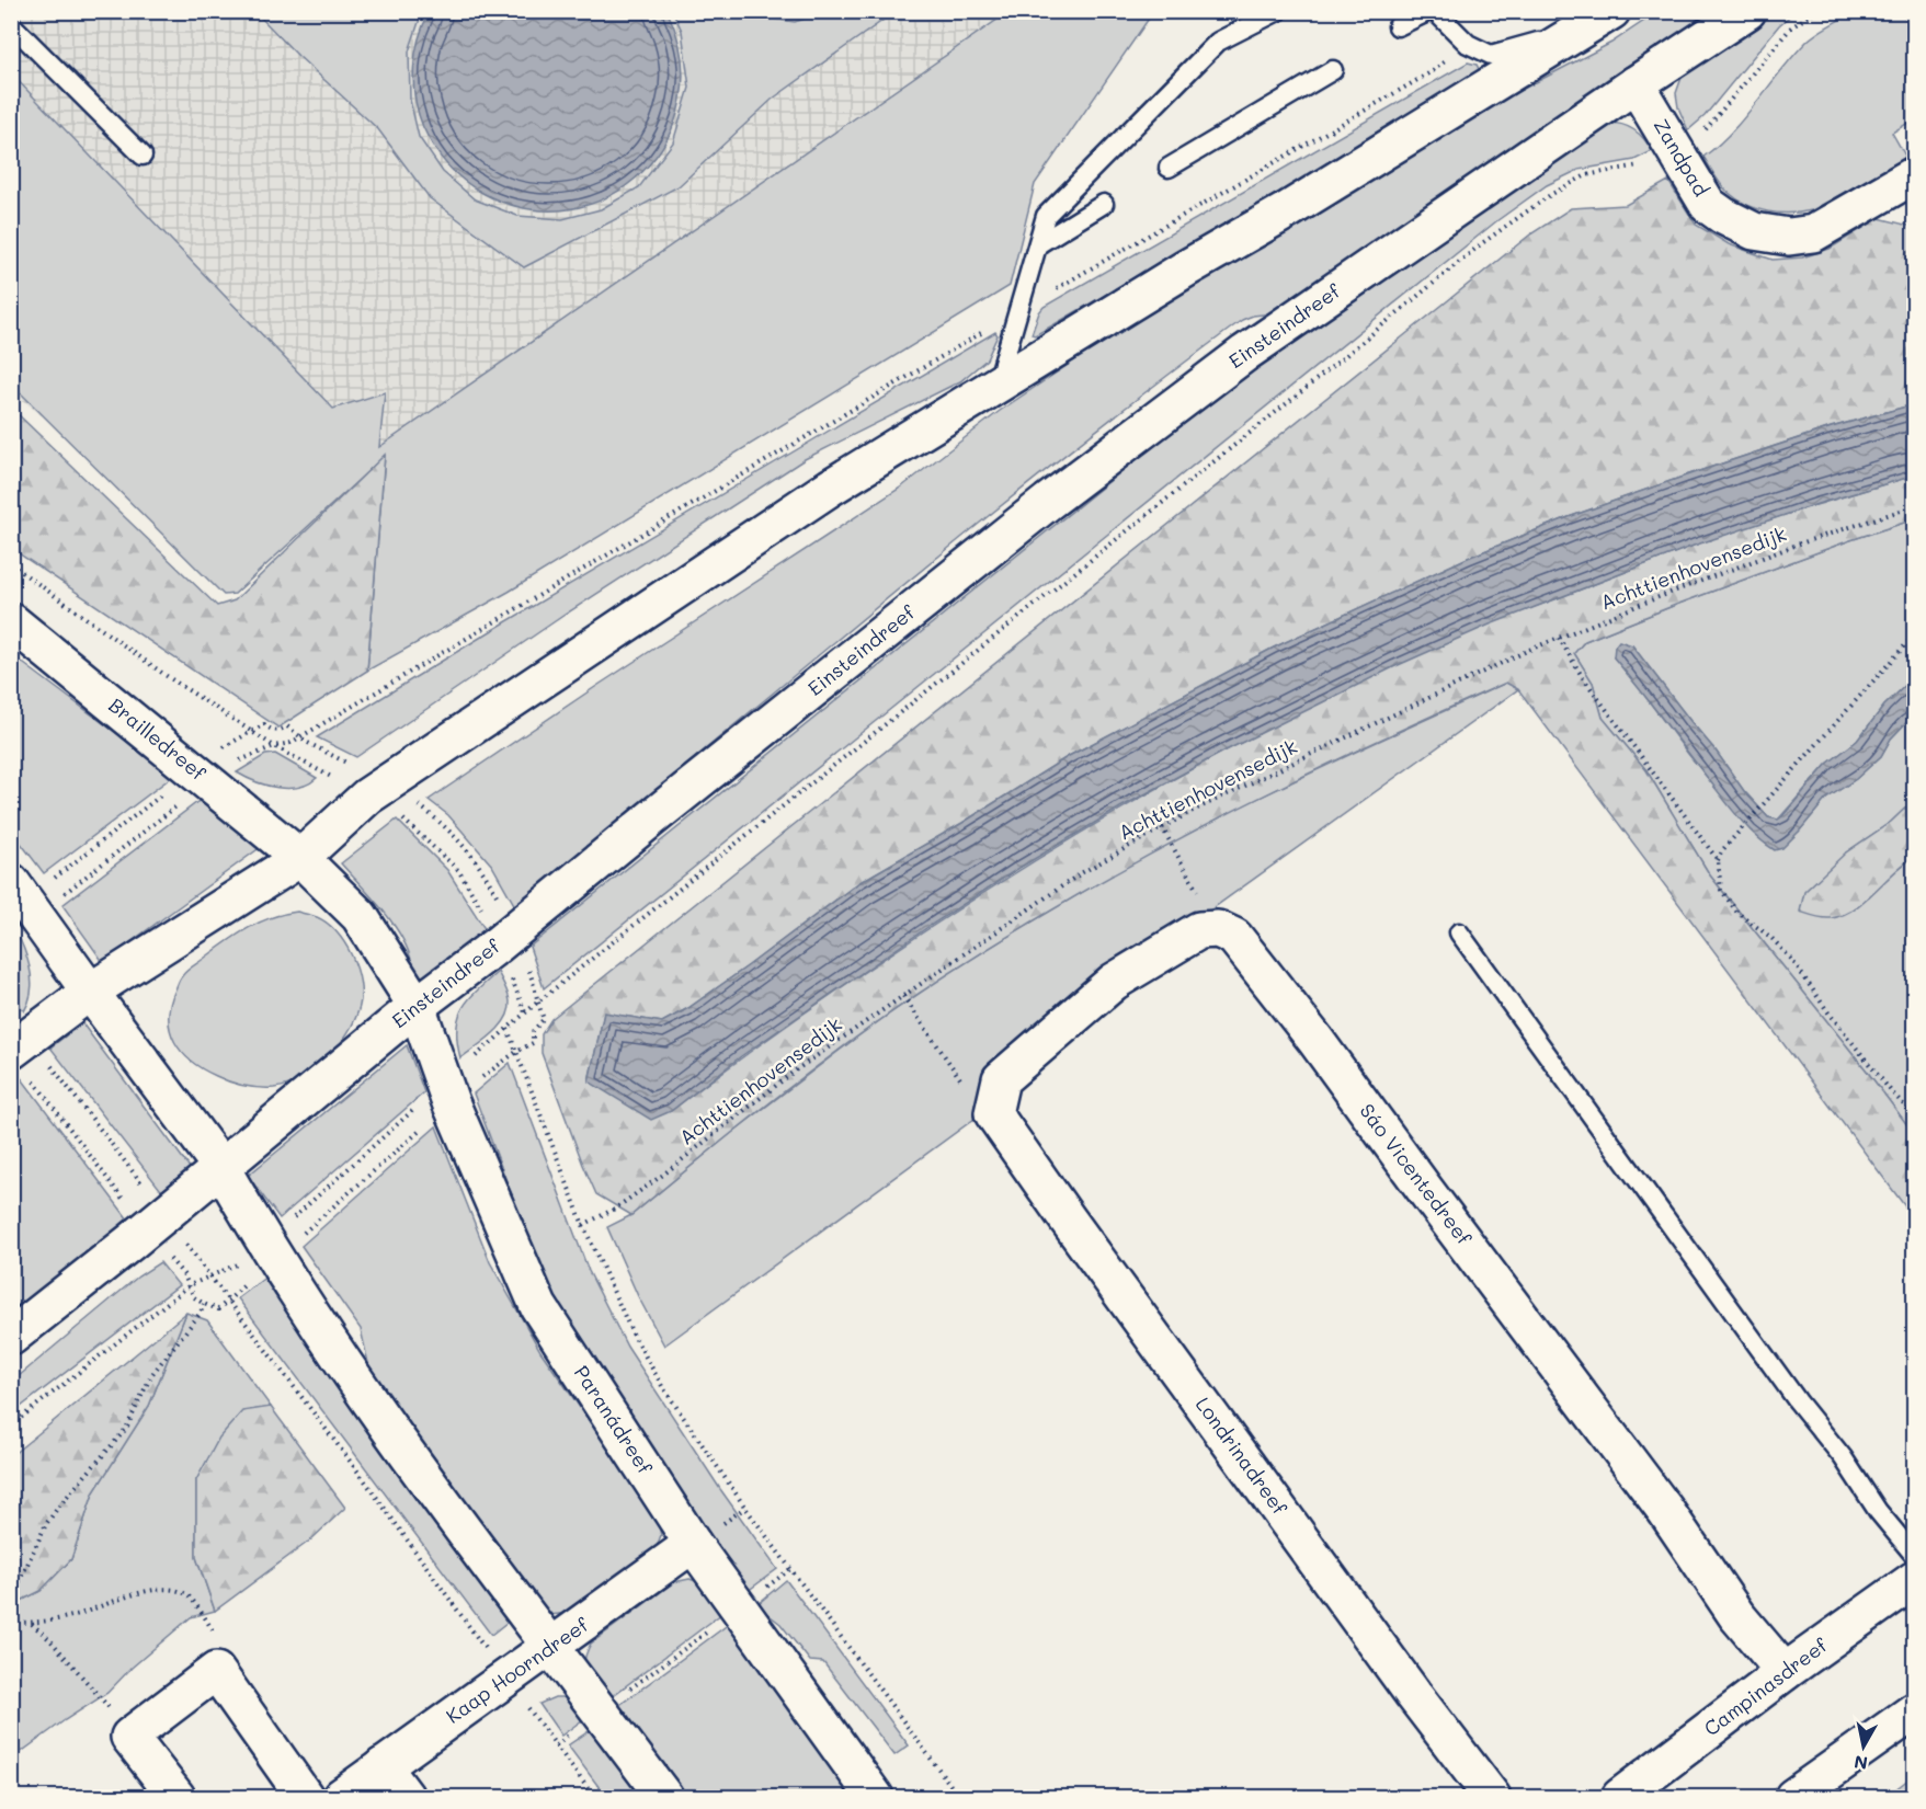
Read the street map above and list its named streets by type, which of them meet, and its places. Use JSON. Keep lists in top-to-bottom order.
{
  "streets": {
    "street": [
      "Zandpad",
      "Einsteindreef",
      "Brailledreef",
      "Sáo Vicentedreef",
      "Paranádreef",
      "Londrinadreef",
      "Kaap Hoorndreef",
      "Campinasdreef"
    ],
    "path": ["Achttienhovensedijk"]
  },
  "crossings": [
    ["Zandpad", "Einsteindreef"],
    ["Einsteindreef", "Brailledreef"],
    ["Einsteindreef", "Paranádreef"],
    ["Brailledreef", "Paranádreef"],
    ["Sáo Vicentedreef", "Campinasdreef"],
    ["Paranádreef", "Kaap Hoorndreef"]
  ],
  "north": "bottom"
}
